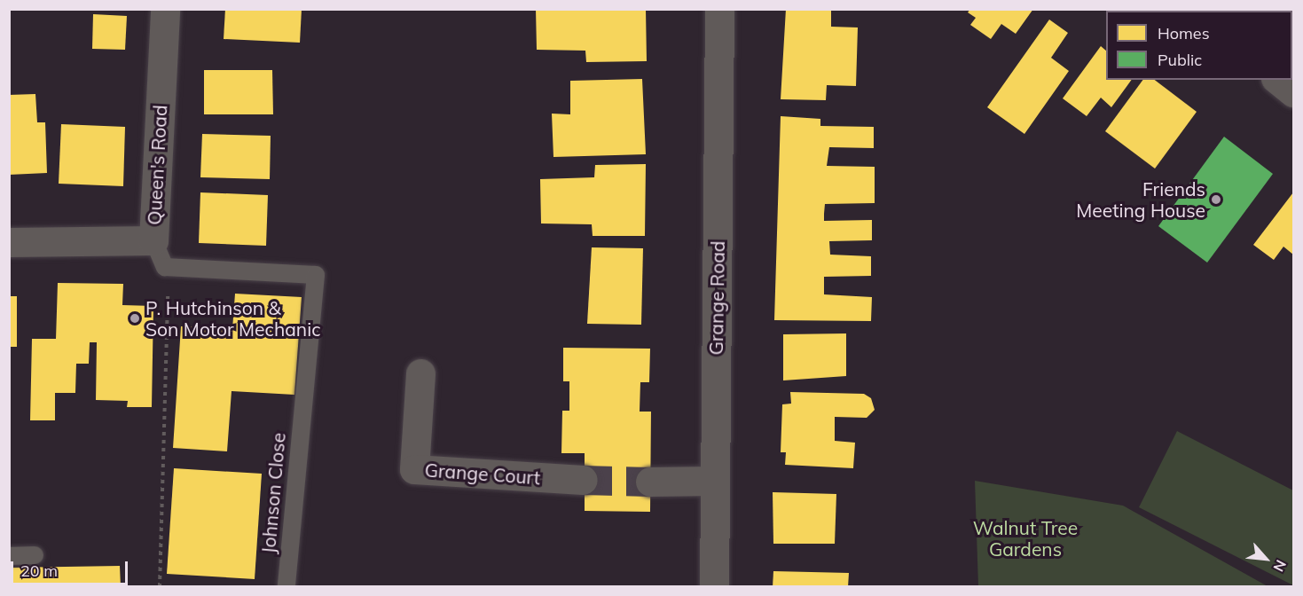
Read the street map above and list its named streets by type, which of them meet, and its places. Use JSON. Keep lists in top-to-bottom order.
{
  "streets": {
    "street": ["Queen's Road", "Grange Road", "Grange Court"],
    "lane": ["Johnson Close"]
  },
  "parks": ["Walnut Tree Gardens"],
  "places": ["Friends Meeting House", "P. Hutchinson & Son Motor Mechanic"],
  "legend": ["Homes", "Public"],
  "scale_bar": "20 m",
  "north": "bottom right"
}
